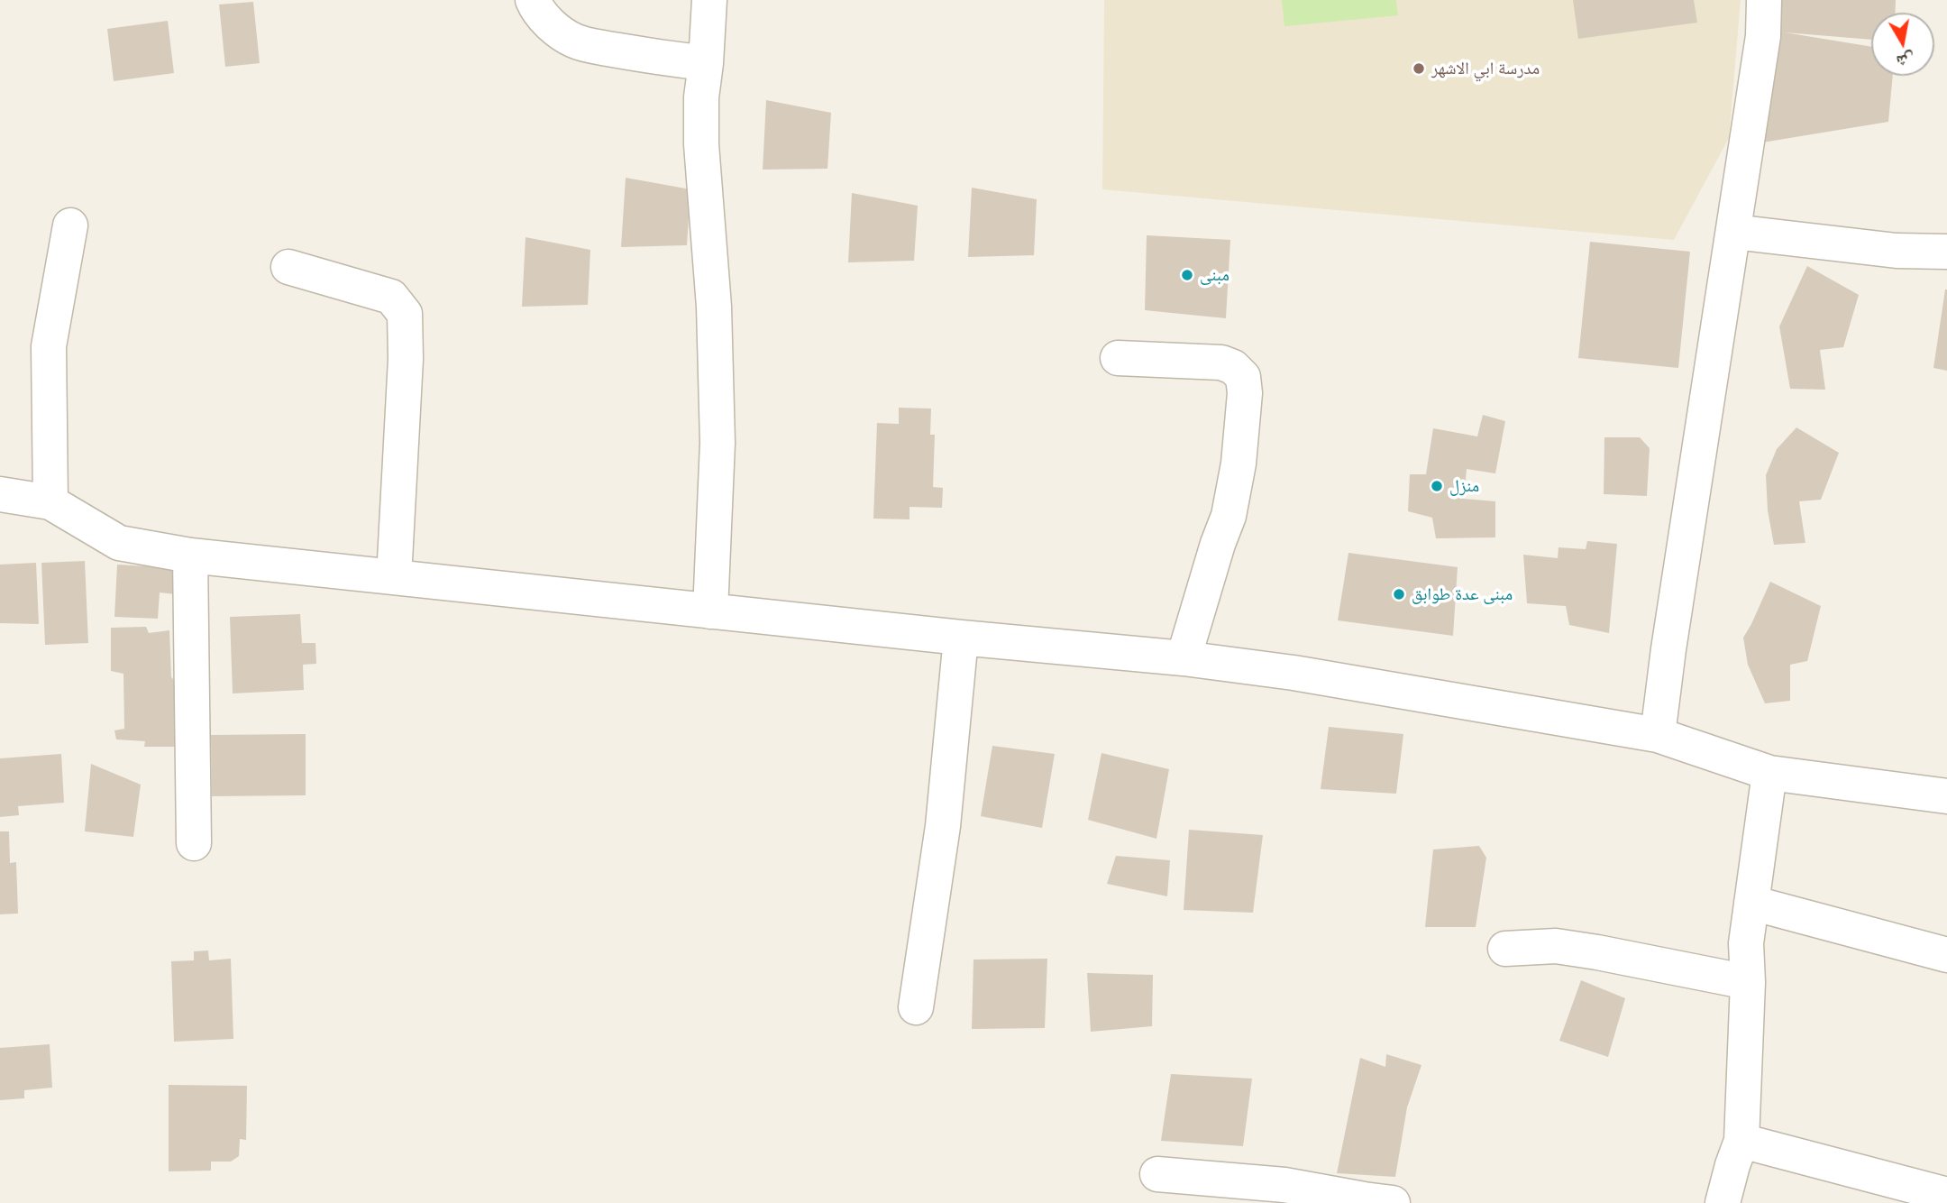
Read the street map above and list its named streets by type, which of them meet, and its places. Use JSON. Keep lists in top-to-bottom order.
{
  "places": [
    "مدرسة ابي الاشهر",
    "مبنى",
    "منزل",
    "مبنى عدة طوابق"
  ],
  "north": "bottom"
}
